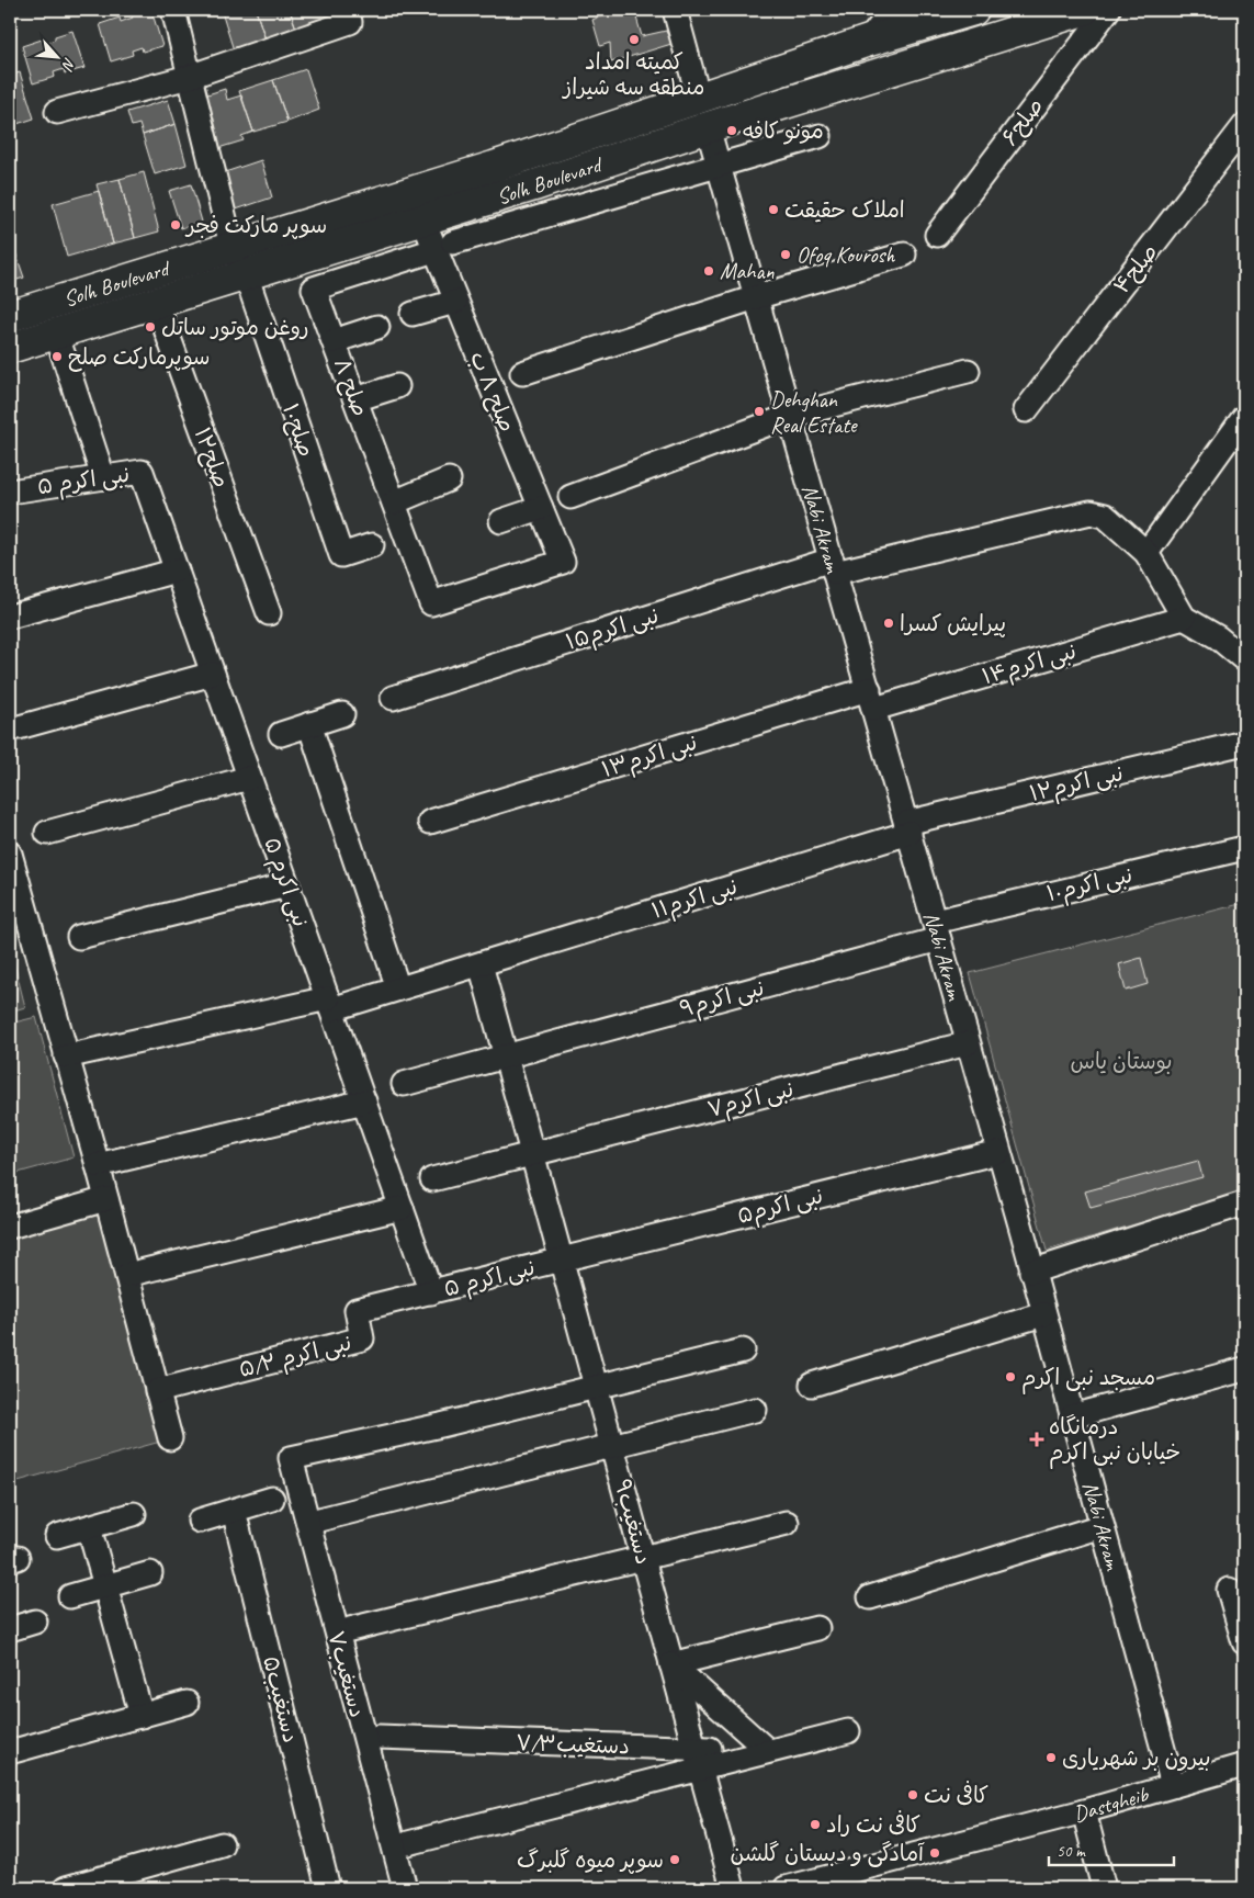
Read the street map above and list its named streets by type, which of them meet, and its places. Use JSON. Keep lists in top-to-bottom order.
{
  "streets": {
    "main road": ["Solh Boulevard"],
    "street": [
      "صلح۶",
      "صلح۴",
      "۸ صلح",
      "صلح ۸ ب",
      "صلح۱۰",
      "صلح۱۲",
      "نبی اکرم ۵",
      "Nabi Akram",
      "نبی اکرم۱۵",
      "نبی اکرم۱۴",
      "نبی اکرم۱۳",
      "نبی اکرم۱۲",
      "نبی اکرم۱۰",
      "نبی اکرم۱۱",
      "نبی اکرم۹",
      "نبی اکرم۷",
      "نبی اکرم۵",
      "نبی اکرم ۵/۲",
      "دستغیب۹",
      "دستغیب۷",
      "دستغیب۵",
      "دستغیب۷/۳",
      "Dastgheib"
    ]
  },
  "crossings": [
    ["Solh Boulevard", "صلح ۸ ب"],
    ["Solh Boulevard", "صلح۱۰"],
    ["Solh Boulevard", "صلح۱۲"],
    ["Solh Boulevard", "Nabi Akram"],
    ["۸ صلح", "صلح ۸ ب"],
    ["نبی اکرم ۵", "نبی اکرم۱۱"],
    ["نبی اکرم ۵", "نبی اکرم۵"],
    ["نبی اکرم ۵", "نبی اکرم ۵/۲"],
    ["نبی اکرم ۵", "دستغیب۹"],
    ["Nabi Akram", "نبی اکرم۱۵"],
    ["Nabi Akram", "نبی اکرم۱۴"],
    ["Nabi Akram", "نبی اکرم۱۳"],
    ["Nabi Akram", "نبی اکرم۱۲"],
    ["Nabi Akram", "نبی اکرم۱۰"],
    ["Nabi Akram", "نبی اکرم۱۱"],
    ["Nabi Akram", "نبی اکرم۹"],
    ["Nabi Akram", "نبی اکرم۷"],
    ["Nabi Akram", "نبی اکرم۵"],
    ["Nabi Akram", "Dastgheib"],
    ["نبی اکرم۱۴", "نبی اکرم۱۳"],
    ["نبی اکرم۱۲", "نبی اکرم۱۱"],
    ["نبی اکرم۱۰", "نبی اکرم۹"],
    ["نبی اکرم۹", "دستغیب۹"],
    ["نبی اکرم۷", "دستغیب۹"],
    ["نبی اکرم۵", "دستغیب۹"],
    ["دستغیب۹", "دستغیب۷"]
  ],
  "parks": ["بوستان یاس"],
  "places": {
    "other": [
      "کمیته امداد منطقه سه شیراز",
      "مونو کافه",
      "املاک حقیقت",
      "سوپر مارکت فجر",
      "Ofoq Kourosh",
      "Mahan",
      "روغن موتور ساتل",
      "سوپرمارکت صلح",
      "Dehghan Real Estate",
      "پیرایش کسرا",
      "مسجد نبی اکرم",
      "بیرون بر شهریاری",
      "کافی نت",
      "کافی نت راد",
      "آمادگی و دبستان گلشن",
      "سوپر میوه گلبرگ"
    ],
    "health": ["درمانگاه خیابان نبی اکرم"]
  },
  "scale_bar": "50 m",
  "north": "bottom right"
}
